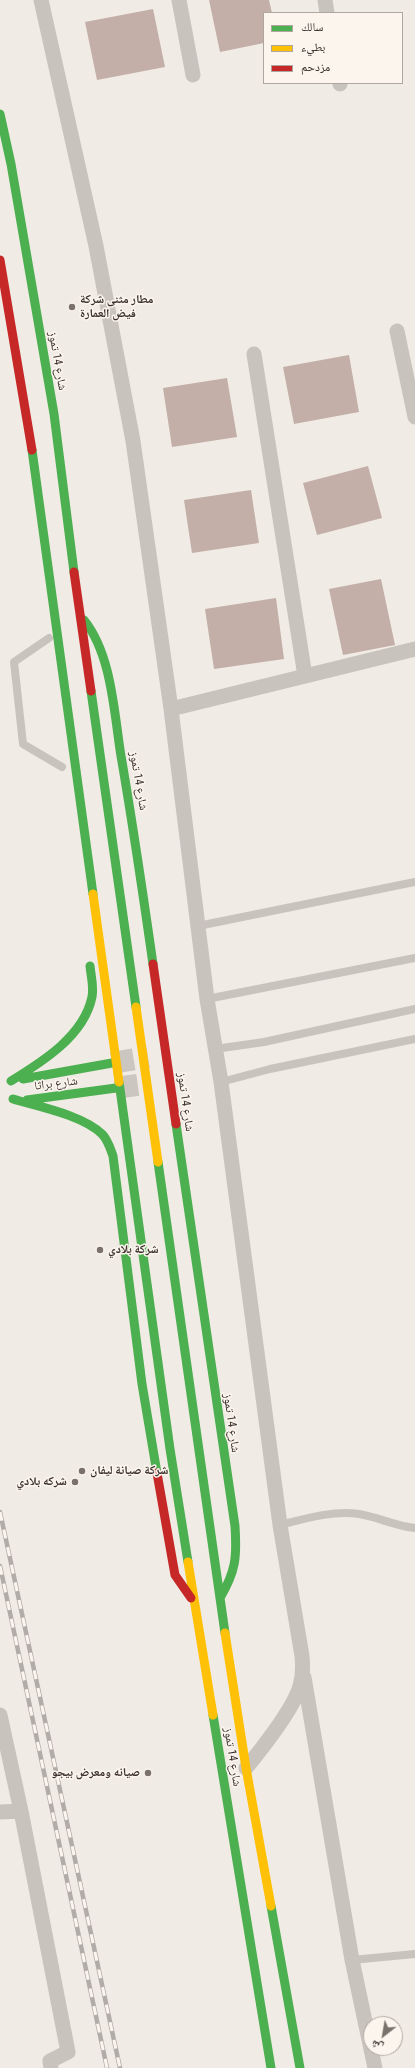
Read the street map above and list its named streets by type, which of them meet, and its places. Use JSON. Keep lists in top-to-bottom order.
{
  "streets": {
    "main road": ["شارع 14 تموز", "شارع براثا"]
  },
  "crossings": [
    ["شارع 14 تموز", "شارع براثا"]
  ],
  "places": [
    "مطار مثنى شركة فيض العمارة",
    "شركة بلادي",
    "شركة صيانة ليفان",
    "شركه بلادي",
    "صيانه ومعرض بيجو"
  ],
  "legend": ["سالك", "بطيء", "مزدحم"],
  "north": "bottom left"
}
